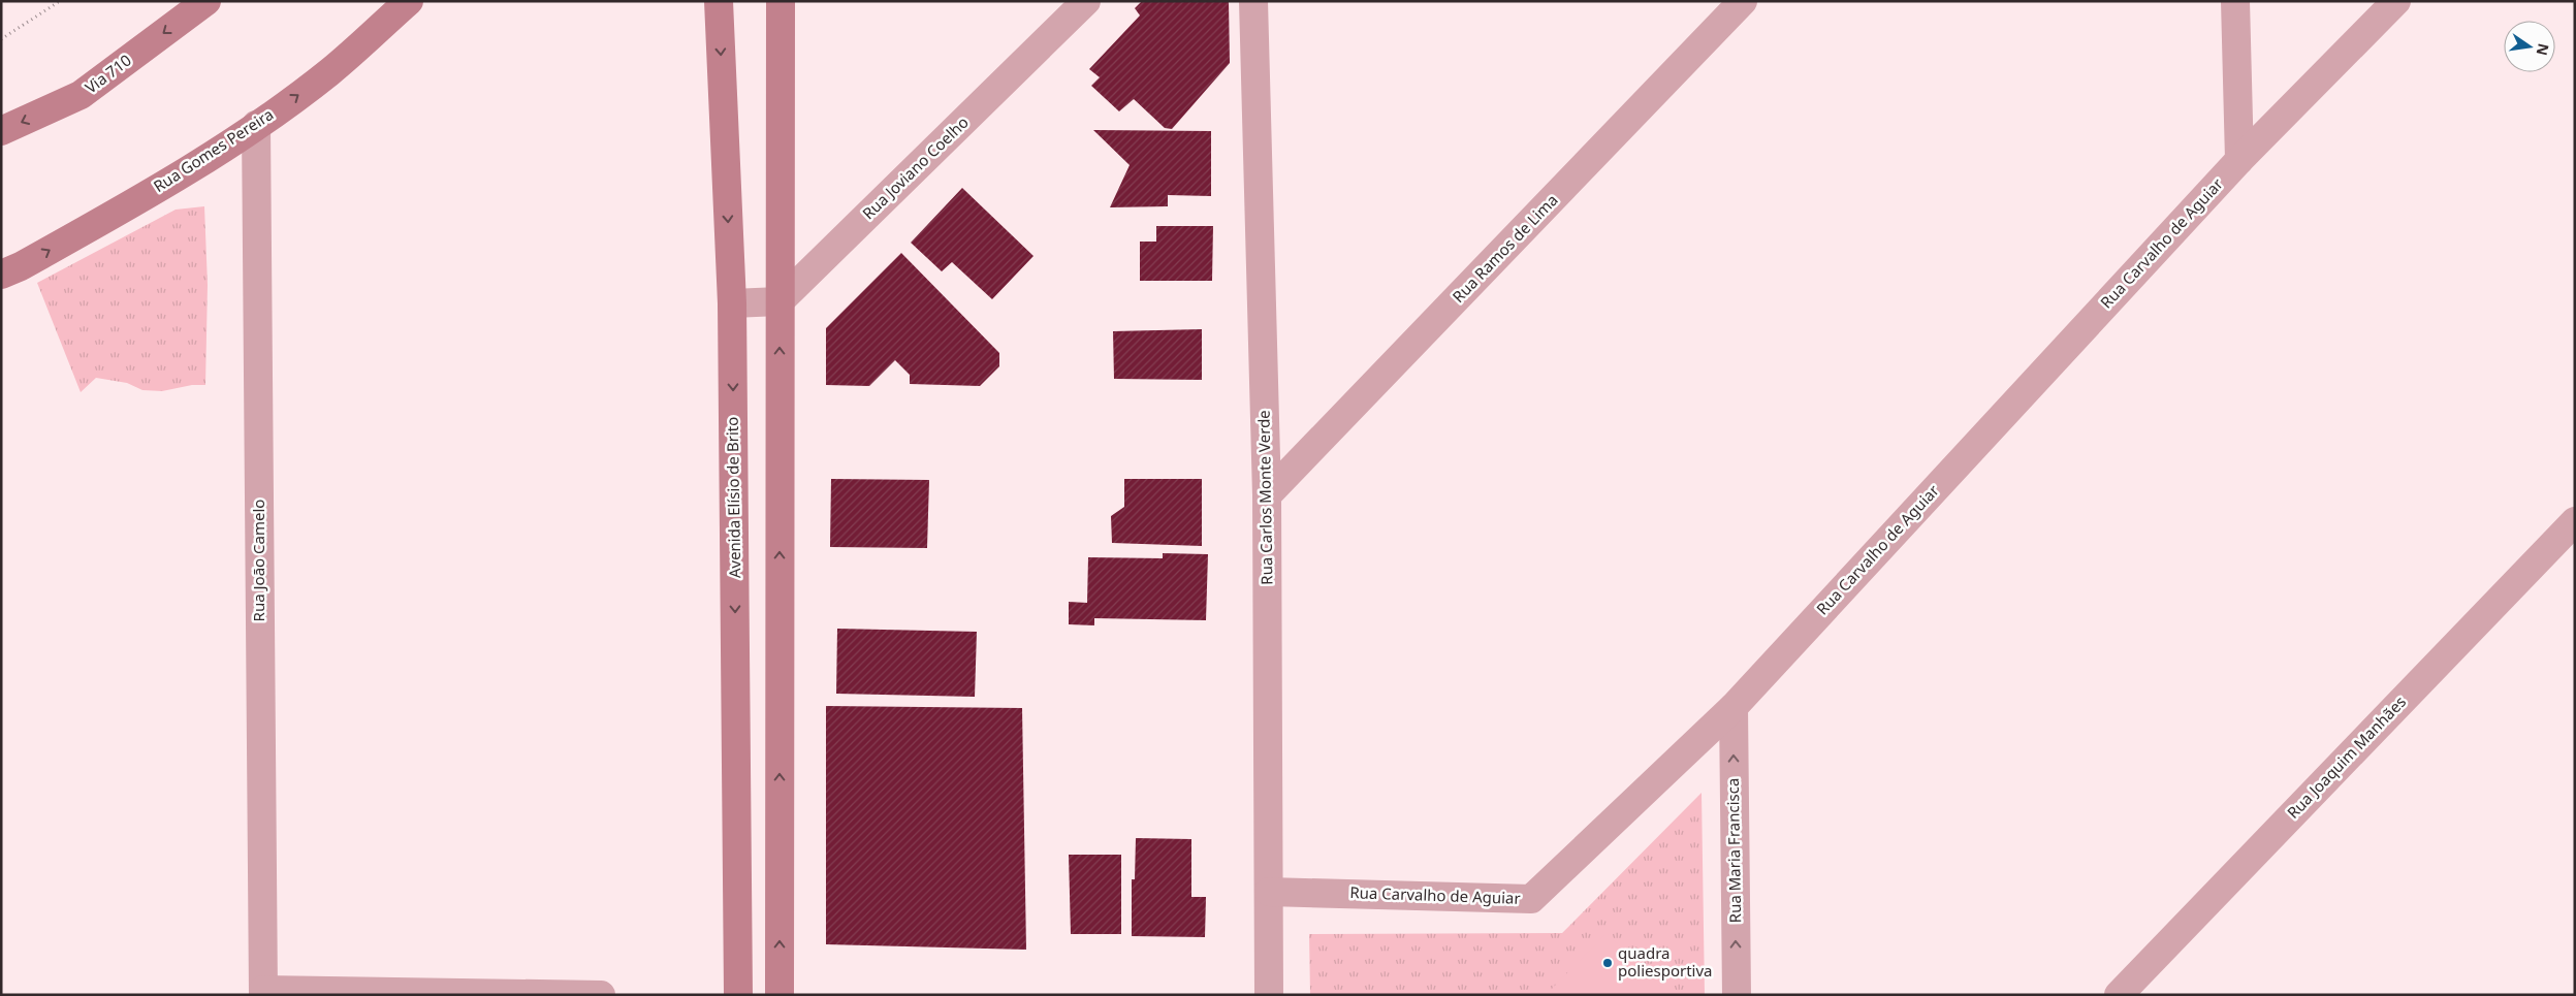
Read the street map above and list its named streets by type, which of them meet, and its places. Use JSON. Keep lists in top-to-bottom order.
{
  "streets": {
    "street": [
      "Via 710",
      "Rua Gomes Pereira",
      "Rua Joviano Coelho",
      "Rua Carvalho de Aguiar",
      "Rua Ramos de Lima",
      "Avenida Elísio de Brito",
      "Rua Carlos Monte Verde",
      "Rua João Camelo",
      "Rua Joaquim Manhães",
      "Rua Maria Francisca"
    ]
  },
  "crossings": [
    ["Rua Gomes Pereira", "Rua João Camelo"],
    ["Rua Carvalho de Aguiar", "Rua Carlos Monte Verde"],
    ["Rua Carvalho de Aguiar", "Rua Maria Francisca"],
    ["Rua Ramos de Lima", "Rua Carlos Monte Verde"]
  ],
  "one_way": ["Via 710", "Rua Gomes Pereira", "Rua Maria Francisca"],
  "places": ["quadra poliesportiva"],
  "north": "right"
}
